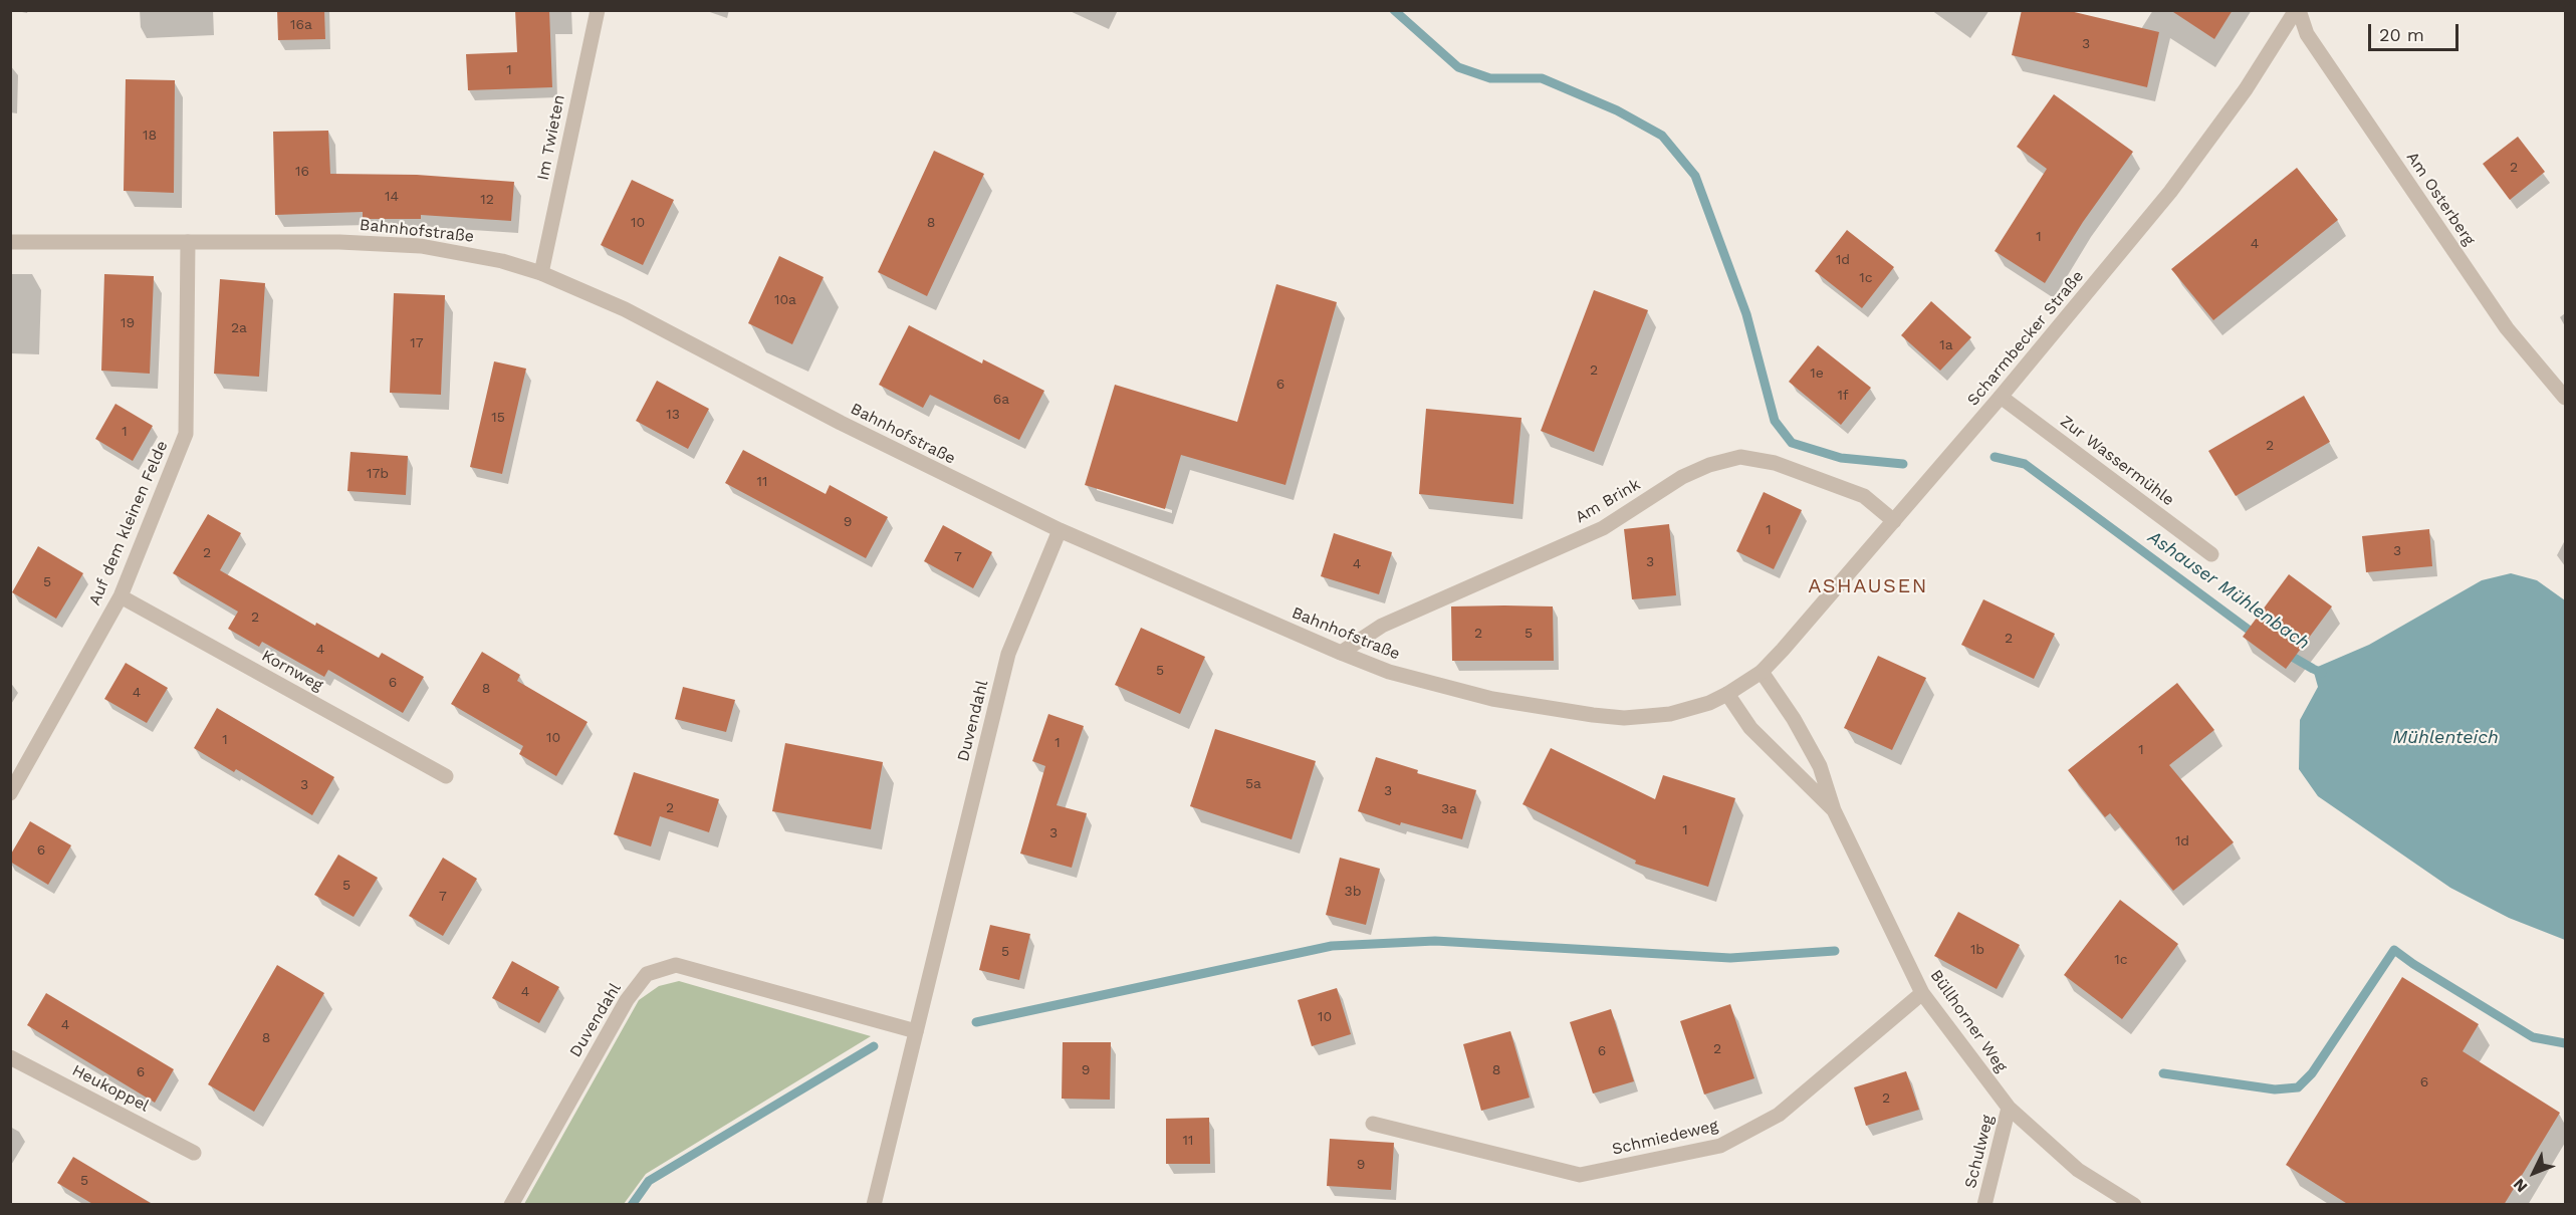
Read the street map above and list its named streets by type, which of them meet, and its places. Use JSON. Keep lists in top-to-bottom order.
{
  "streets": {
    "street": [
      "Im Twieten",
      "Am Osterberg",
      "Bahnhofstraße",
      "Scharmbecker Straße",
      "Zur Wassermühle",
      "Am Brink",
      "Auf dem kleinen Felde",
      "Kornweg",
      "Duvendahl",
      "Büllhorner Weg",
      "Heukoppel",
      "Schmiedeweg",
      "Schulweg"
    ]
  },
  "crossings": [
    ["Im Twieten", "Bahnhofstraße"],
    ["Am Osterberg", "Scharmbecker Straße"],
    ["Bahnhofstraße", "Scharmbecker Straße"],
    ["Bahnhofstraße", "Am Brink"],
    ["Bahnhofstraße", "Auf dem kleinen Felde"],
    ["Bahnhofstraße", "Duvendahl"],
    ["Bahnhofstraße", "Büllhorner Weg"],
    ["Scharmbecker Straße", "Zur Wassermühle"],
    ["Scharmbecker Straße", "Am Brink"],
    ["Scharmbecker Straße", "Büllhorner Weg"],
    ["Auf dem kleinen Felde", "Kornweg"],
    ["Büllhorner Weg", "Schmiedeweg"],
    ["Büllhorner Weg", "Schulweg"]
  ],
  "districts": ["ASHAUSEN"],
  "water": ["Ashauser Mühlenbach", "Mühlenteich"],
  "house_numbers": [
    "16a",
    "3",
    "1",
    "18",
    "2",
    "16",
    "14",
    "12",
    "10",
    "8",
    "1",
    "4",
    "1d",
    "1c",
    "10a",
    "19",
    "2a",
    "17",
    "1a",
    "2",
    "1e",
    "6",
    "1f",
    "6a",
    "13",
    "15",
    "1",
    "2",
    "17b",
    "11",
    "9",
    "1",
    "3",
    "2",
    "7",
    "3",
    "4",
    "5",
    "2",
    "2",
    "5",
    "2",
    "4",
    "5",
    "6",
    "8",
    "4",
    "10",
    "1",
    "1",
    "1",
    "5a",
    "3",
    "3",
    "2",
    "3a",
    "1",
    "3",
    "1d",
    "6",
    "5",
    "3b",
    "7",
    "1b",
    "5",
    "1c",
    "4",
    "10",
    "4",
    "8",
    "2",
    "6",
    "9",
    "8",
    "6",
    "6",
    "2",
    "11",
    "9",
    "5"
  ],
  "scale_bar": "20 m",
  "north": "bottom left"
}
